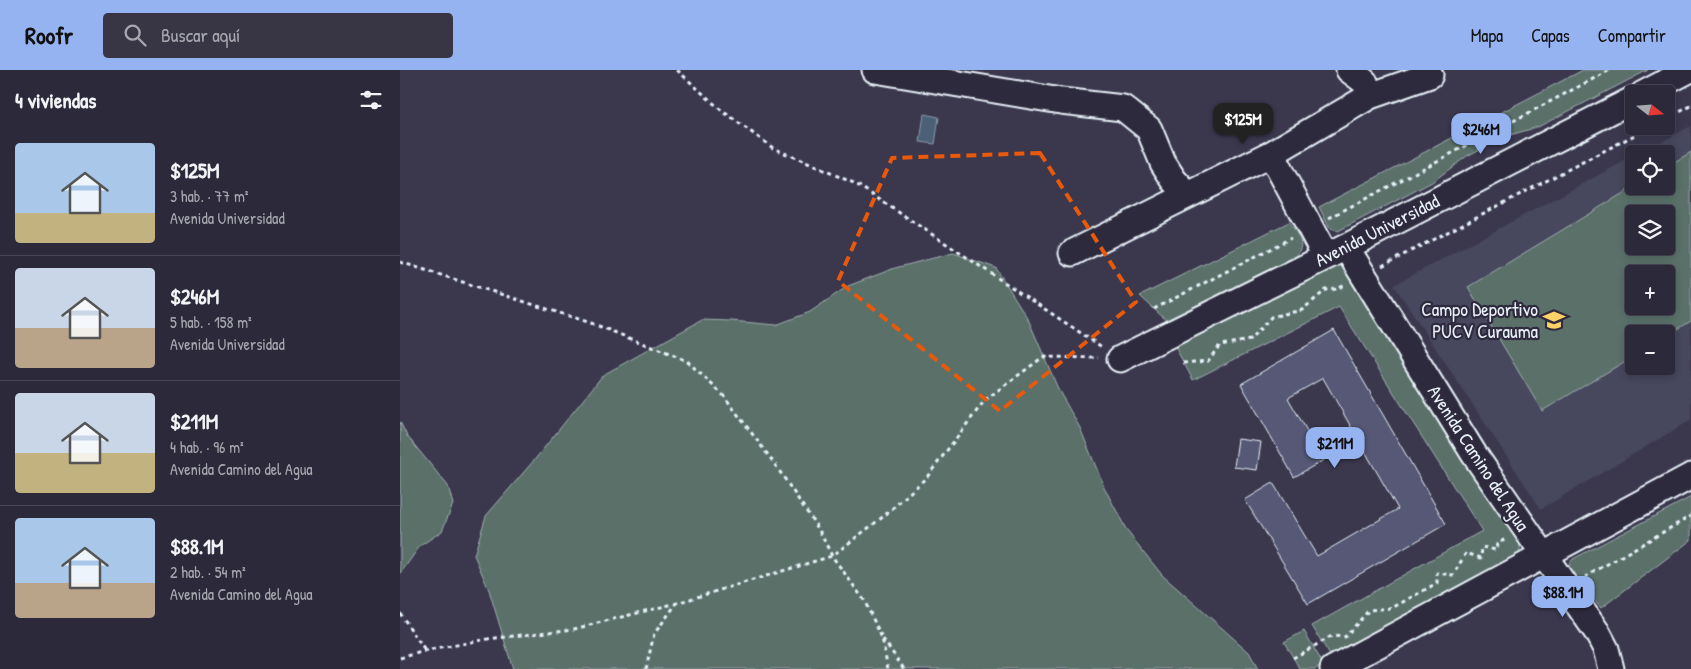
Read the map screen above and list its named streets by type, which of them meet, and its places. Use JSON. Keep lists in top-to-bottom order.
{
  "streets": {
    "street": ["Avenida Universidad", "Avenida Camino del Agua"]
  },
  "crossings": [
    ["Avenida Universidad", "Avenida Camino del Agua"]
  ],
  "places": {
    "school or university": ["Campo Deportivo PUCV Curauma"]
  },
  "north": "right",
  "page": {
    "header": "Roofr",
    "search": "Buscar aquí",
    "nav": ["Mapa", "Capas", "Compartir"],
    "heading": "4 viviendas",
    "map_buttons": ["+", "−"],
    "price": [
      "$125M",
      "$246M",
      "$211M",
      "$88.1M"
    ],
    "list": [
      {
        "name": "$125M",
        "note": "3 hab. · 77 m² · Avenida Universidad"
      },
      {
        "name": "$246M",
        "note": "5 hab. · 158 m² · Avenida Universidad"
      },
      {
        "name": "$211M",
        "note": "4 hab. · 96 m² · Avenida Camino del Agua"
      },
      {
        "name": "$88.1M",
        "note": "2 hab. · 54 m² · Avenida Camino del Agua"
      }
    ]
  }
}
